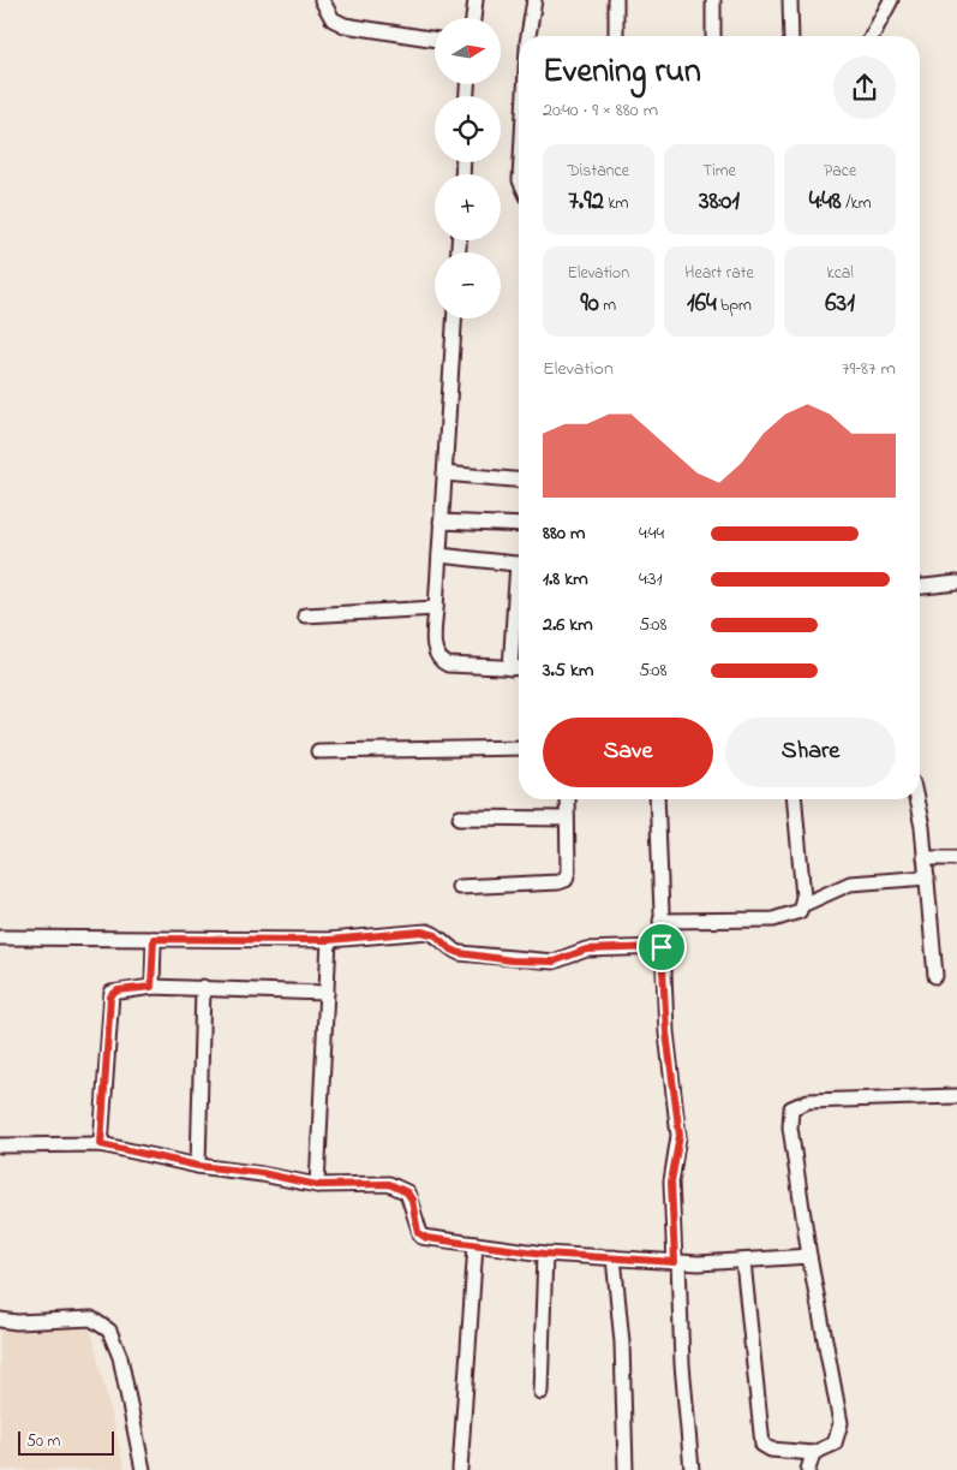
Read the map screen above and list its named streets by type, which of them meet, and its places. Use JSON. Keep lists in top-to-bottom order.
{
  "scale_bar": "50 m",
  "north": "right",
  "page": {
    "map_buttons": ["+", "−"],
    "heading": ["Evening run", "20:40 · 9 × 880 m"],
    "stats": [
      ["Distance", "7.92 km"],
      ["Time", "38:01"],
      ["Pace", "4:48 /km"],
      ["Elevation", "90 m"],
      ["Heart rate", "164 bpm"],
      ["kcal", "631"]
    ],
    "chart": ["Elevation", "79–87 m"],
    "list": [
      {
        "name": "880 m",
        "note": "4:44"
      },
      {
        "name": "1.8 km",
        "note": "4:31"
      },
      {
        "name": "2.6 km",
        "note": "5:08"
      },
      {
        "name": "3.5 km",
        "note": "5:08"
      }
    ],
    "buttons": ["Save", "Share"],
    "scale": "50 m"
  }
}
